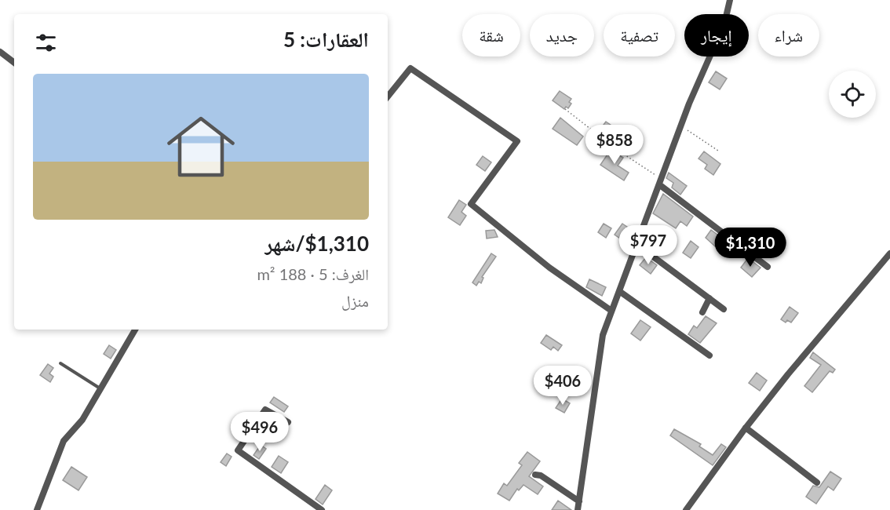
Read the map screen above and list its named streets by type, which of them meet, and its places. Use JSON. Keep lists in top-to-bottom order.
{
  "page": {
    "chip": [
      "شراء",
      "إيجار",
      "تصفية",
      "جديد",
      "شقة"
    ],
    "heading": "العقارات: 5",
    "list": [
      {
        "name": "$1,310/شهر",
        "note": "الغرف: 5 · 188 m² · منزل"
      }
    ],
    "price": [
      "$858",
      "$797",
      "$1,310",
      "$406",
      "$496"
    ]
  }
}
